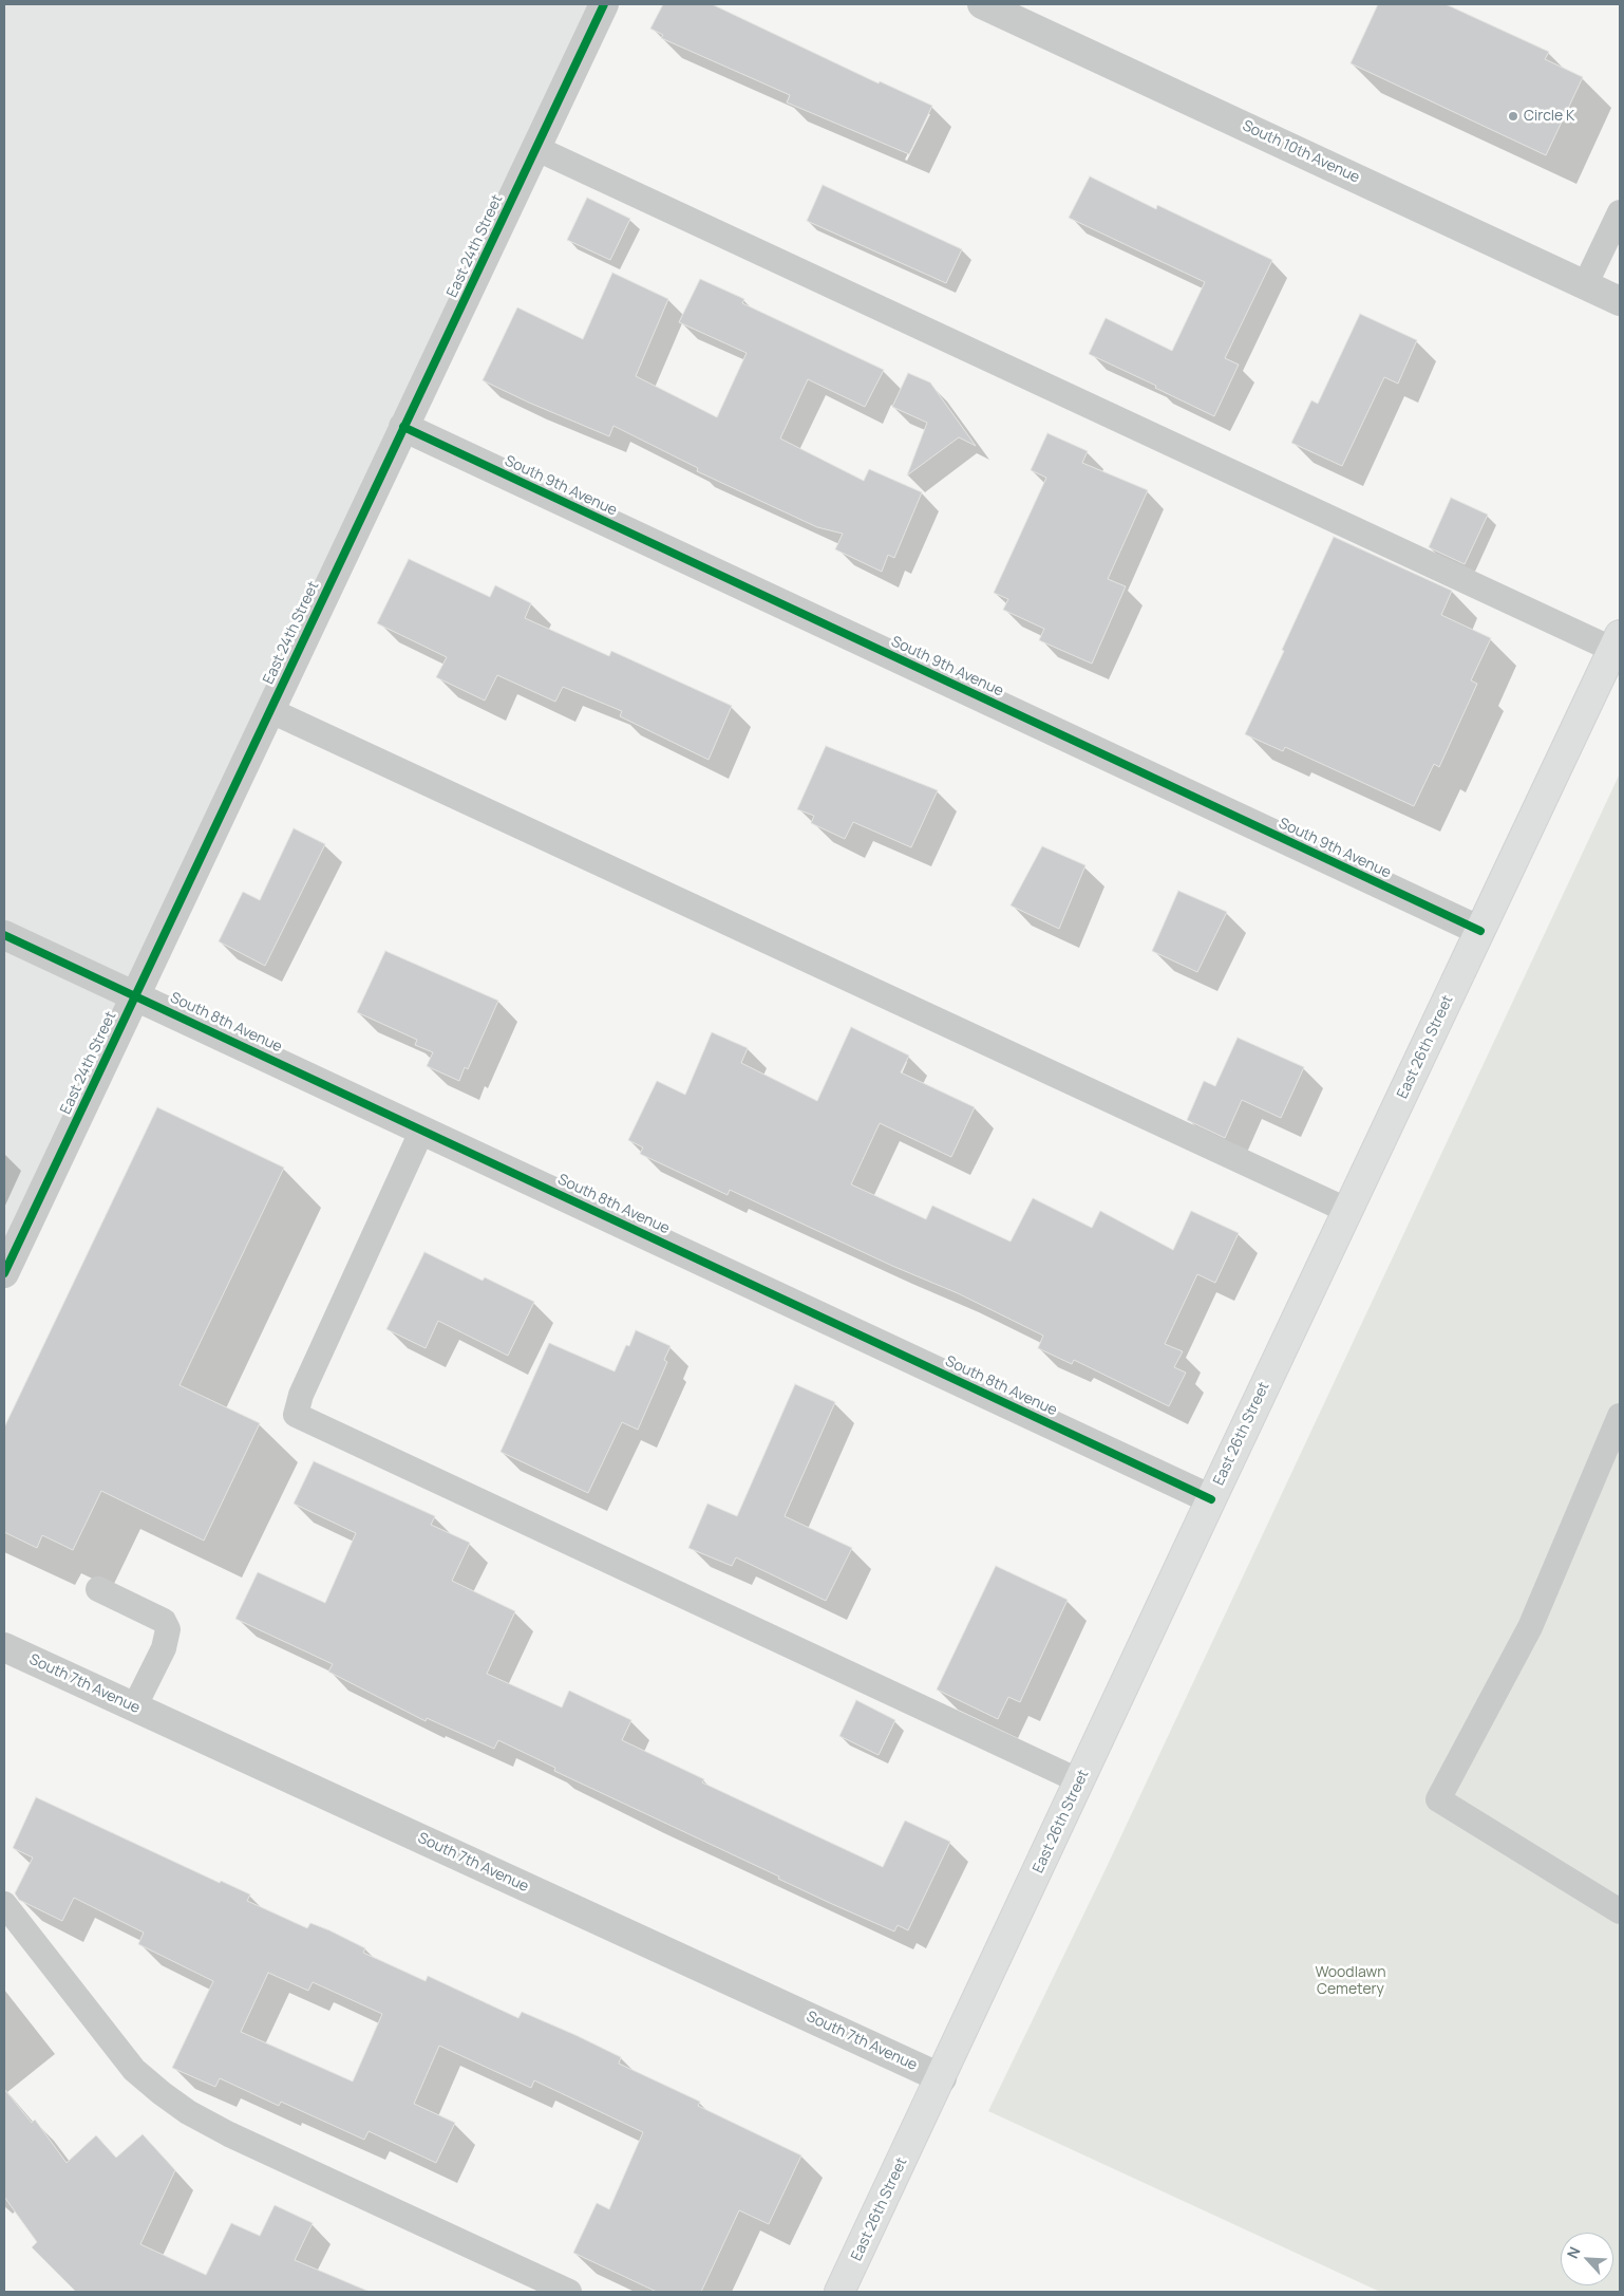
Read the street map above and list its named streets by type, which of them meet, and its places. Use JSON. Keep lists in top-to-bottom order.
{
  "streets": {
    "main road": ["East 26th Street"],
    "street": [
      "South 10th Avenue",
      "East 24th Street",
      "South 9th Avenue",
      "South 8th Avenue",
      "South 7th Avenue"
    ]
  },
  "crossings": [
    ["East 24th Street", "South 9th Avenue"],
    ["East 24th Street", "South 8th Avenue"],
    ["South 9th Avenue", "East 26th Street"],
    ["South 8th Avenue", "East 26th Street"],
    ["East 26th Street", "South 7th Avenue"]
  ],
  "parks": ["Woodlawn Cemetery"],
  "places": ["Circle K"],
  "north": "top left"
}
